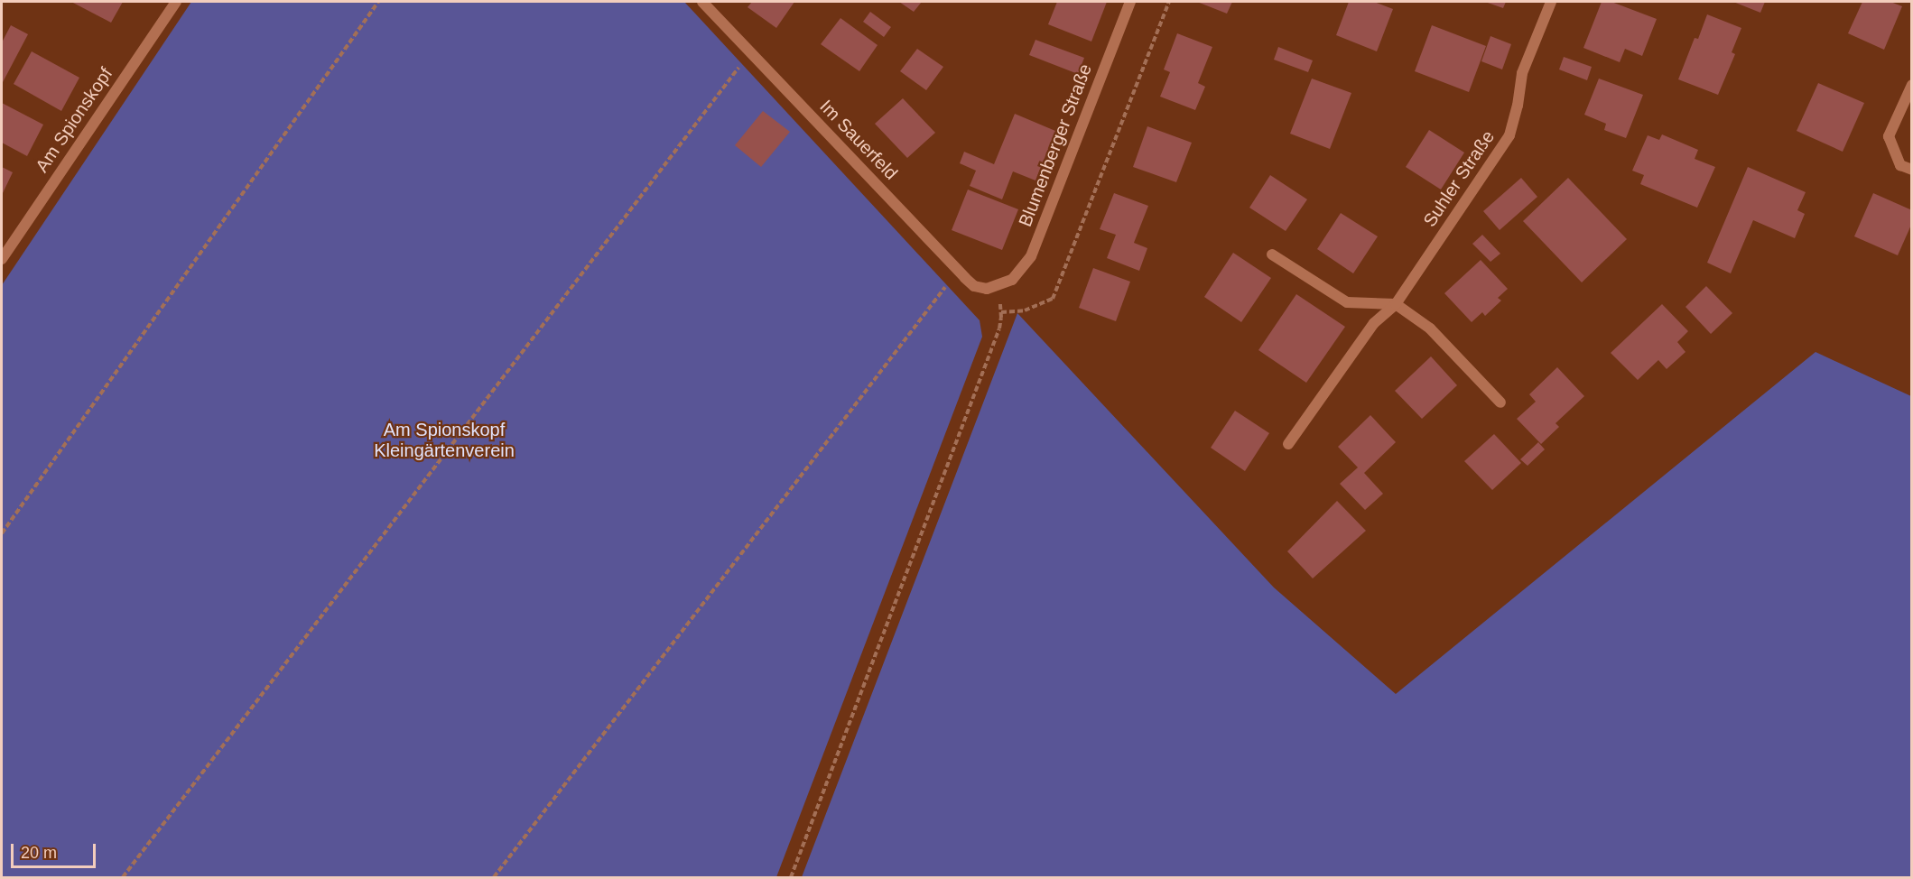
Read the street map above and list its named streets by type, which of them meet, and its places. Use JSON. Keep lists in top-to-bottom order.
{
  "streets": {
    "street": [
      "Am Spionskopf",
      "Im Sauerfeld",
      "Blumenberger Straße",
      "Suhler Straße"
    ]
  },
  "crossings": [
    ["Im Sauerfeld", "Blumenberger Straße"]
  ],
  "parks": ["Am Spionskopf Kleingärtenverein"],
  "scale_bar": "20 m"
}
